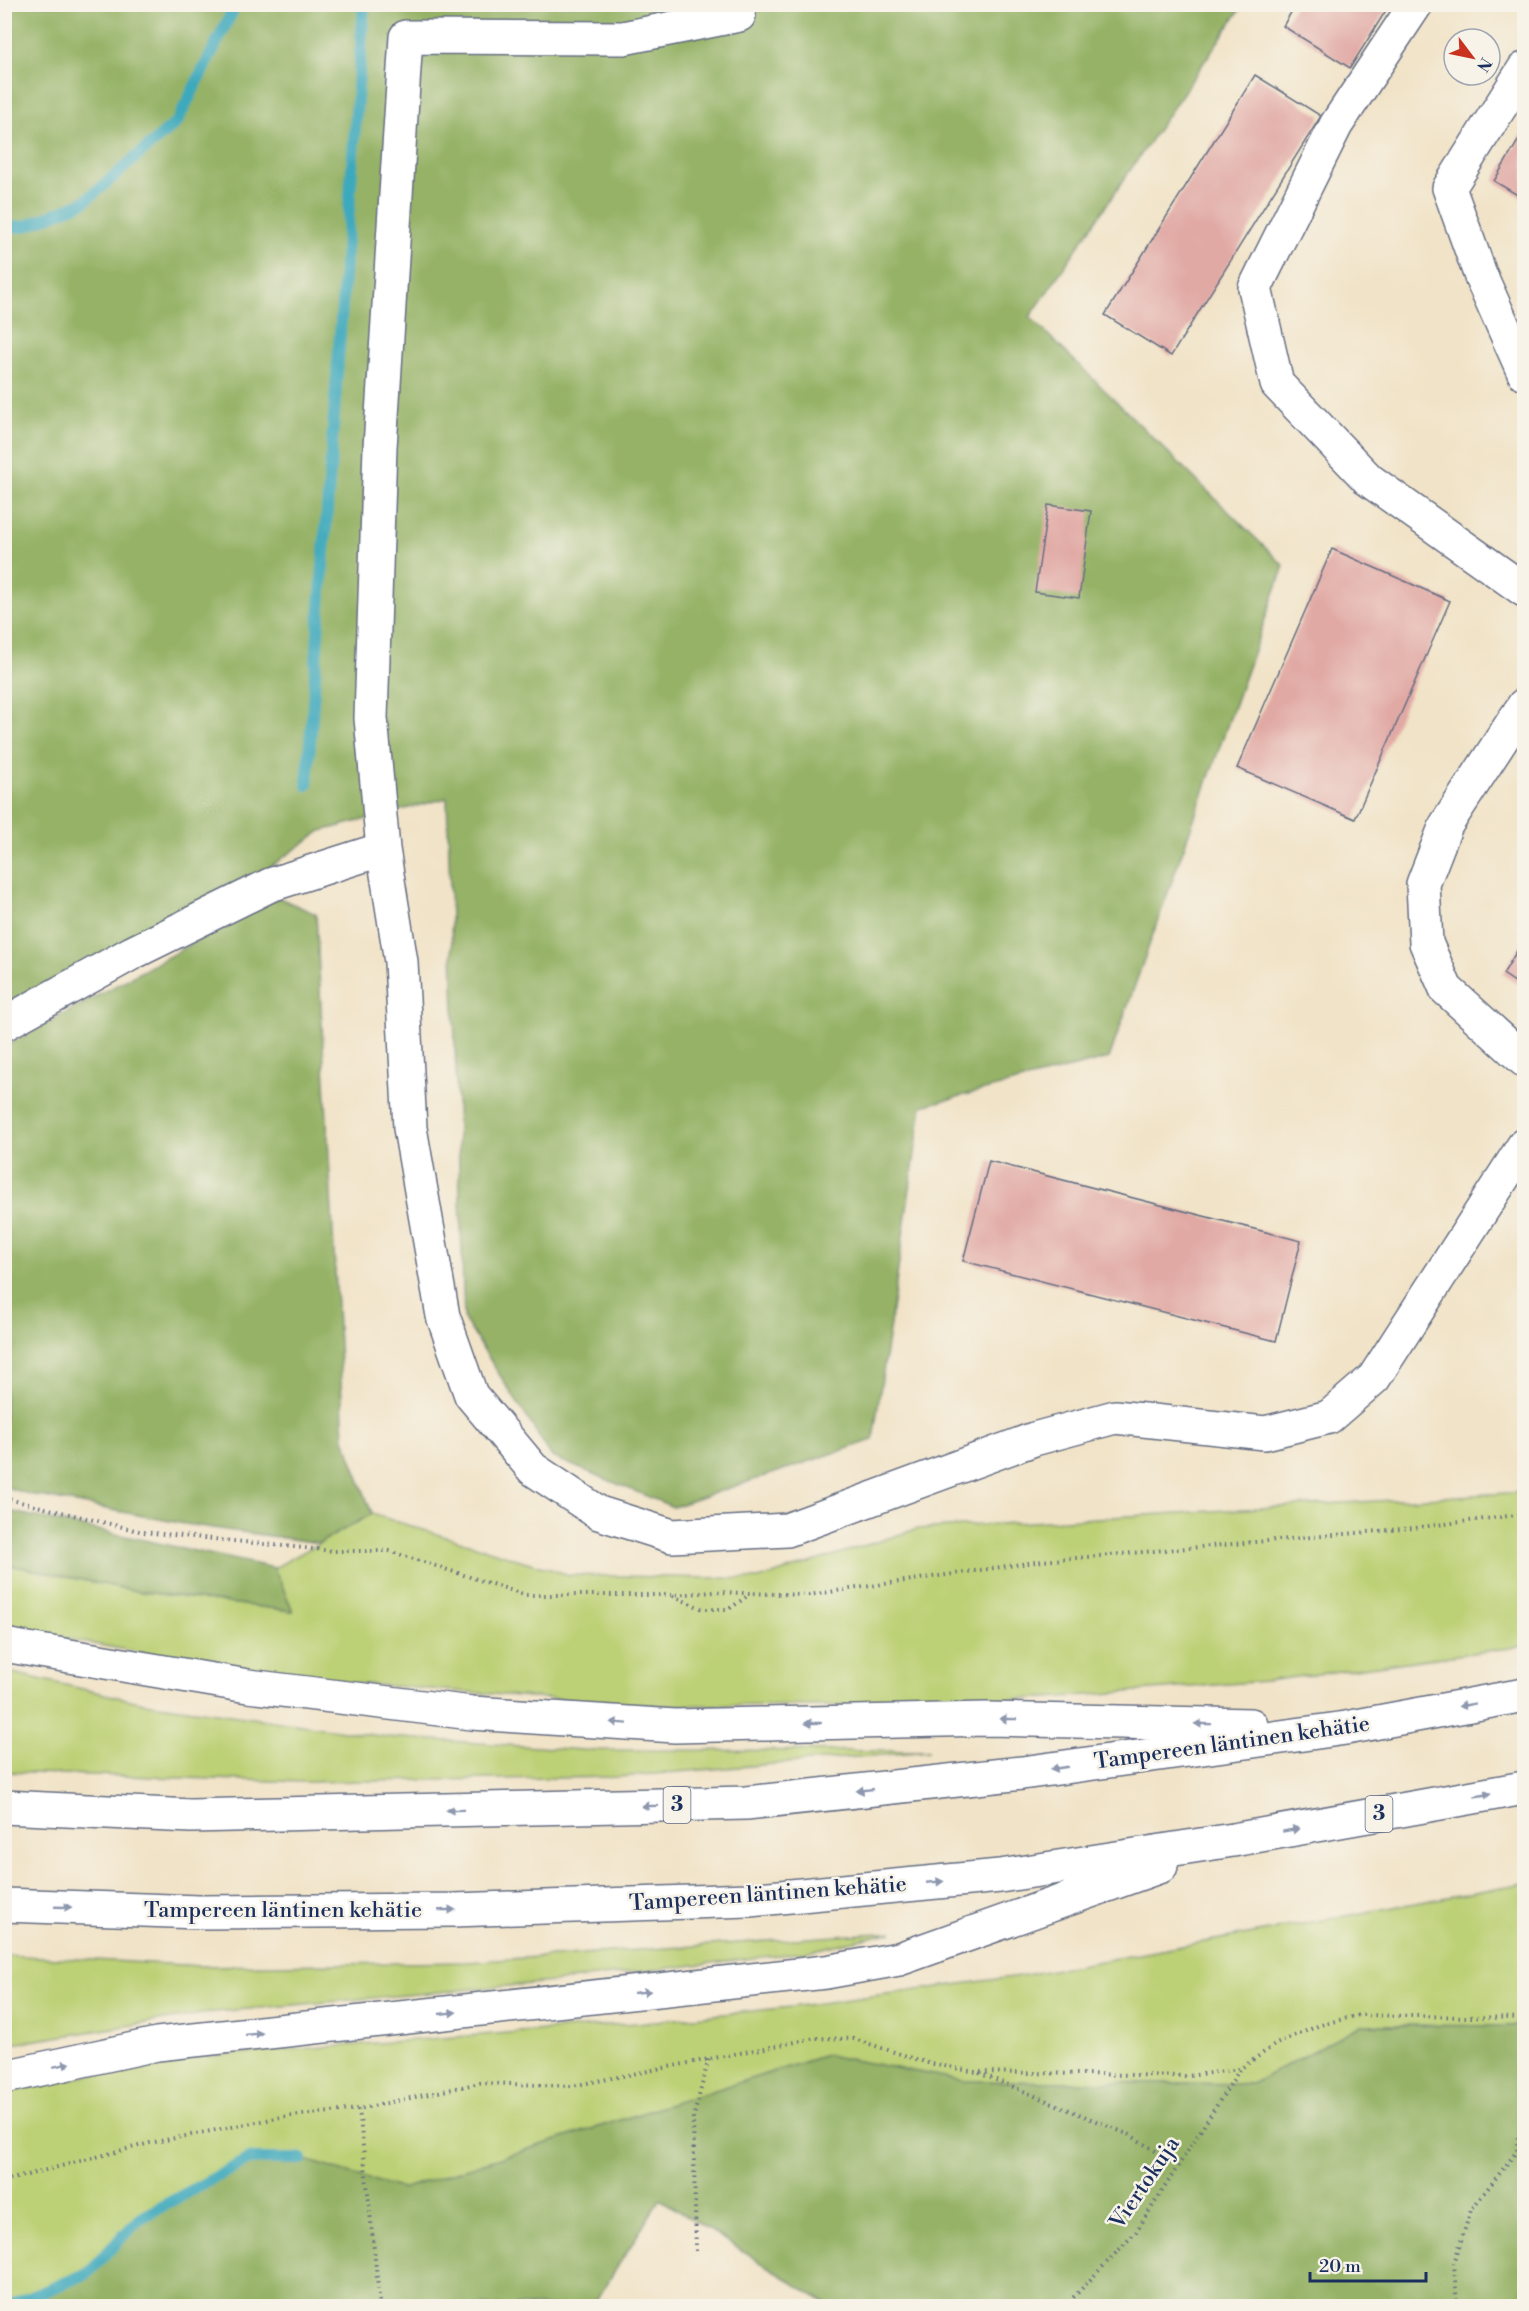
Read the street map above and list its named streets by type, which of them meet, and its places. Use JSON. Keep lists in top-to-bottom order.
{
  "streets": {
    "main road": ["Tampereen läntinen kehätie", "3"],
    "path": ["Viertokuja"]
  },
  "scale_bar": "20 m",
  "north": "bottom right"
}
